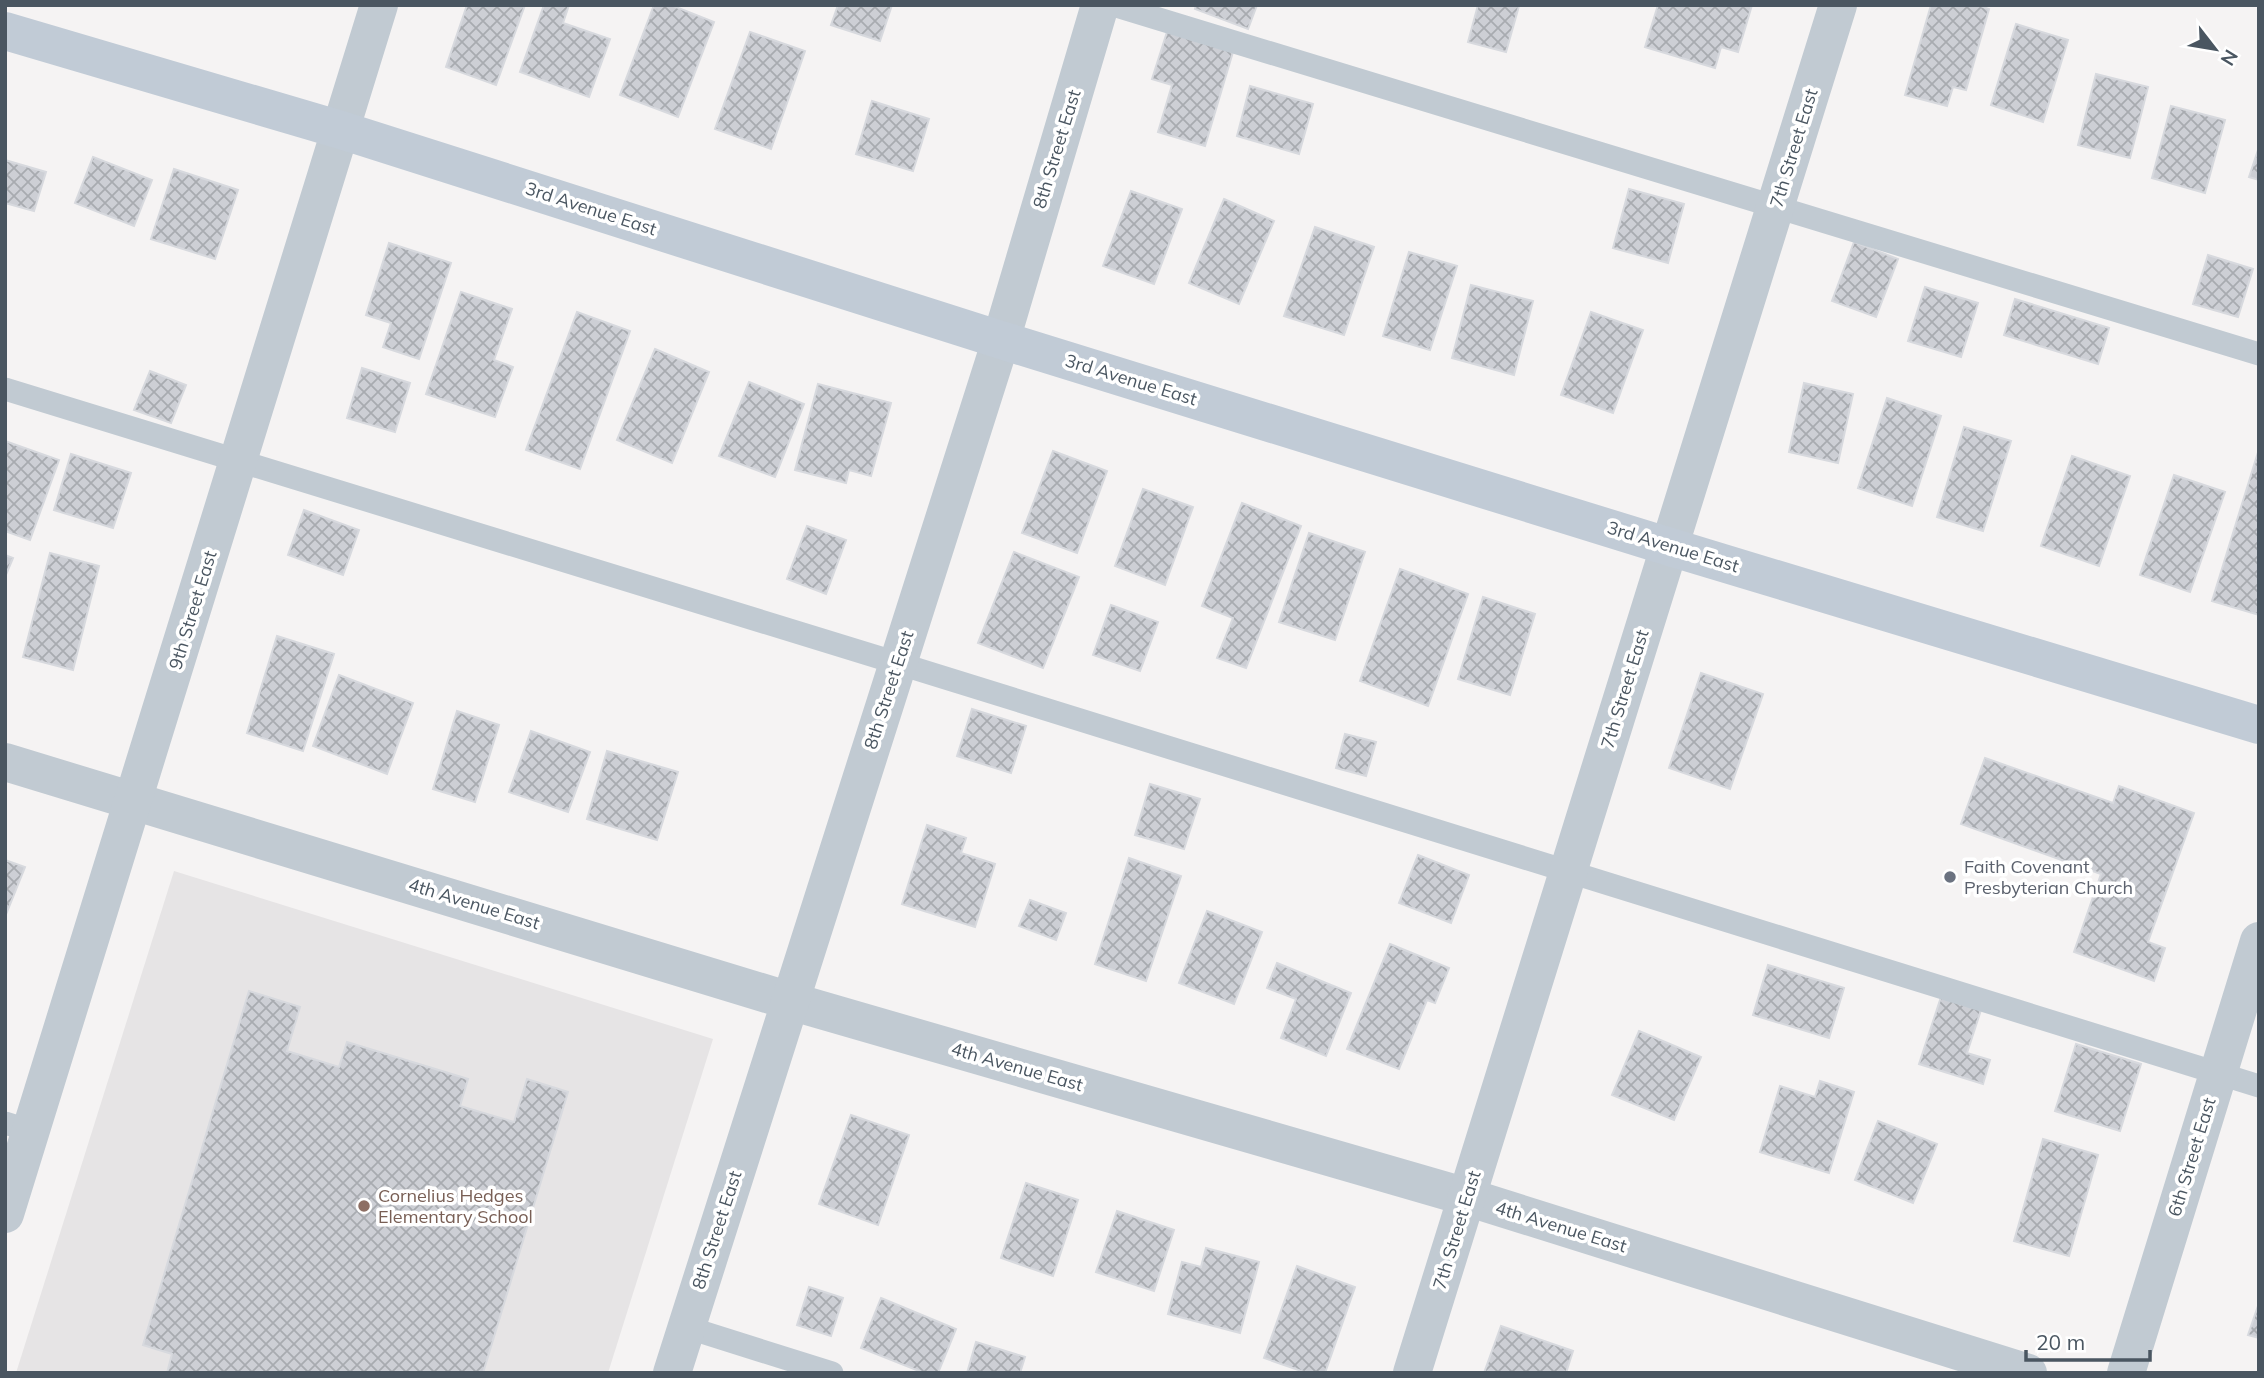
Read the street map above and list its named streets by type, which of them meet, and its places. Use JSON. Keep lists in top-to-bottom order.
{
  "streets": {
    "street": [
      "7th Street East",
      "8th Street East",
      "3rd Avenue East",
      "9th Street East",
      "4th Avenue East",
      "6th Street East"
    ]
  },
  "crossings": [
    ["7th Street East", "3rd Avenue East"],
    ["7th Street East", "4th Avenue East"],
    ["8th Street East", "3rd Avenue East"],
    ["8th Street East", "4th Avenue East"],
    ["3rd Avenue East", "9th Street East"],
    ["9th Street East", "4th Avenue East"]
  ],
  "places": ["Faith Covenant Presbyterian Church", "Cornelius Hedges Elementary School"],
  "scale_bar": "20 m",
  "north": "bottom right"
}
